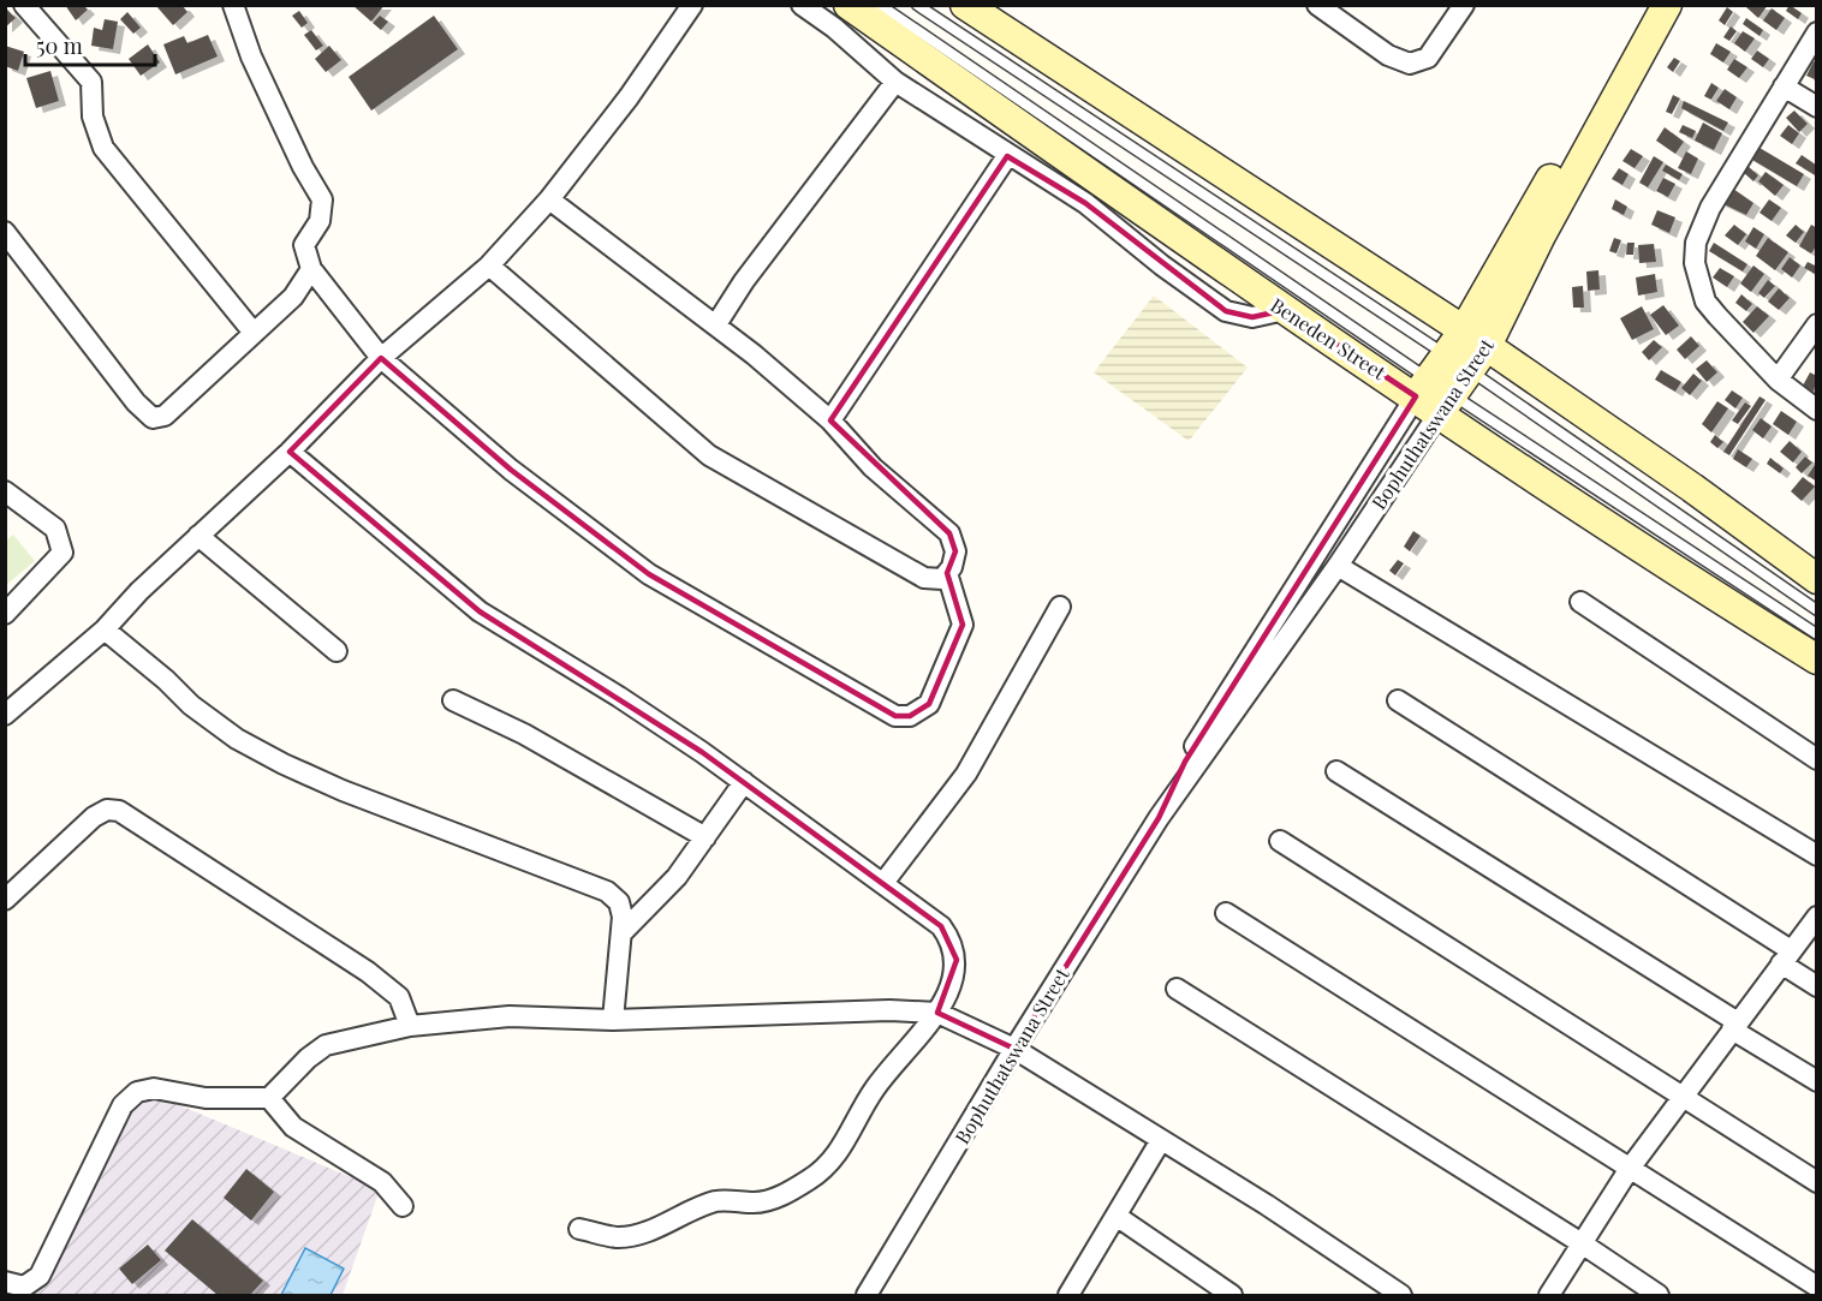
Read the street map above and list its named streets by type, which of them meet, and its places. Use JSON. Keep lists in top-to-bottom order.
{
  "streets": {
    "main road": ["Beneden Street", "Bophuthatswana Street"]
  },
  "crossings": [
    ["Beneden Street", "Bophuthatswana Street"]
  ],
  "scale_bar": "50 m"
}
